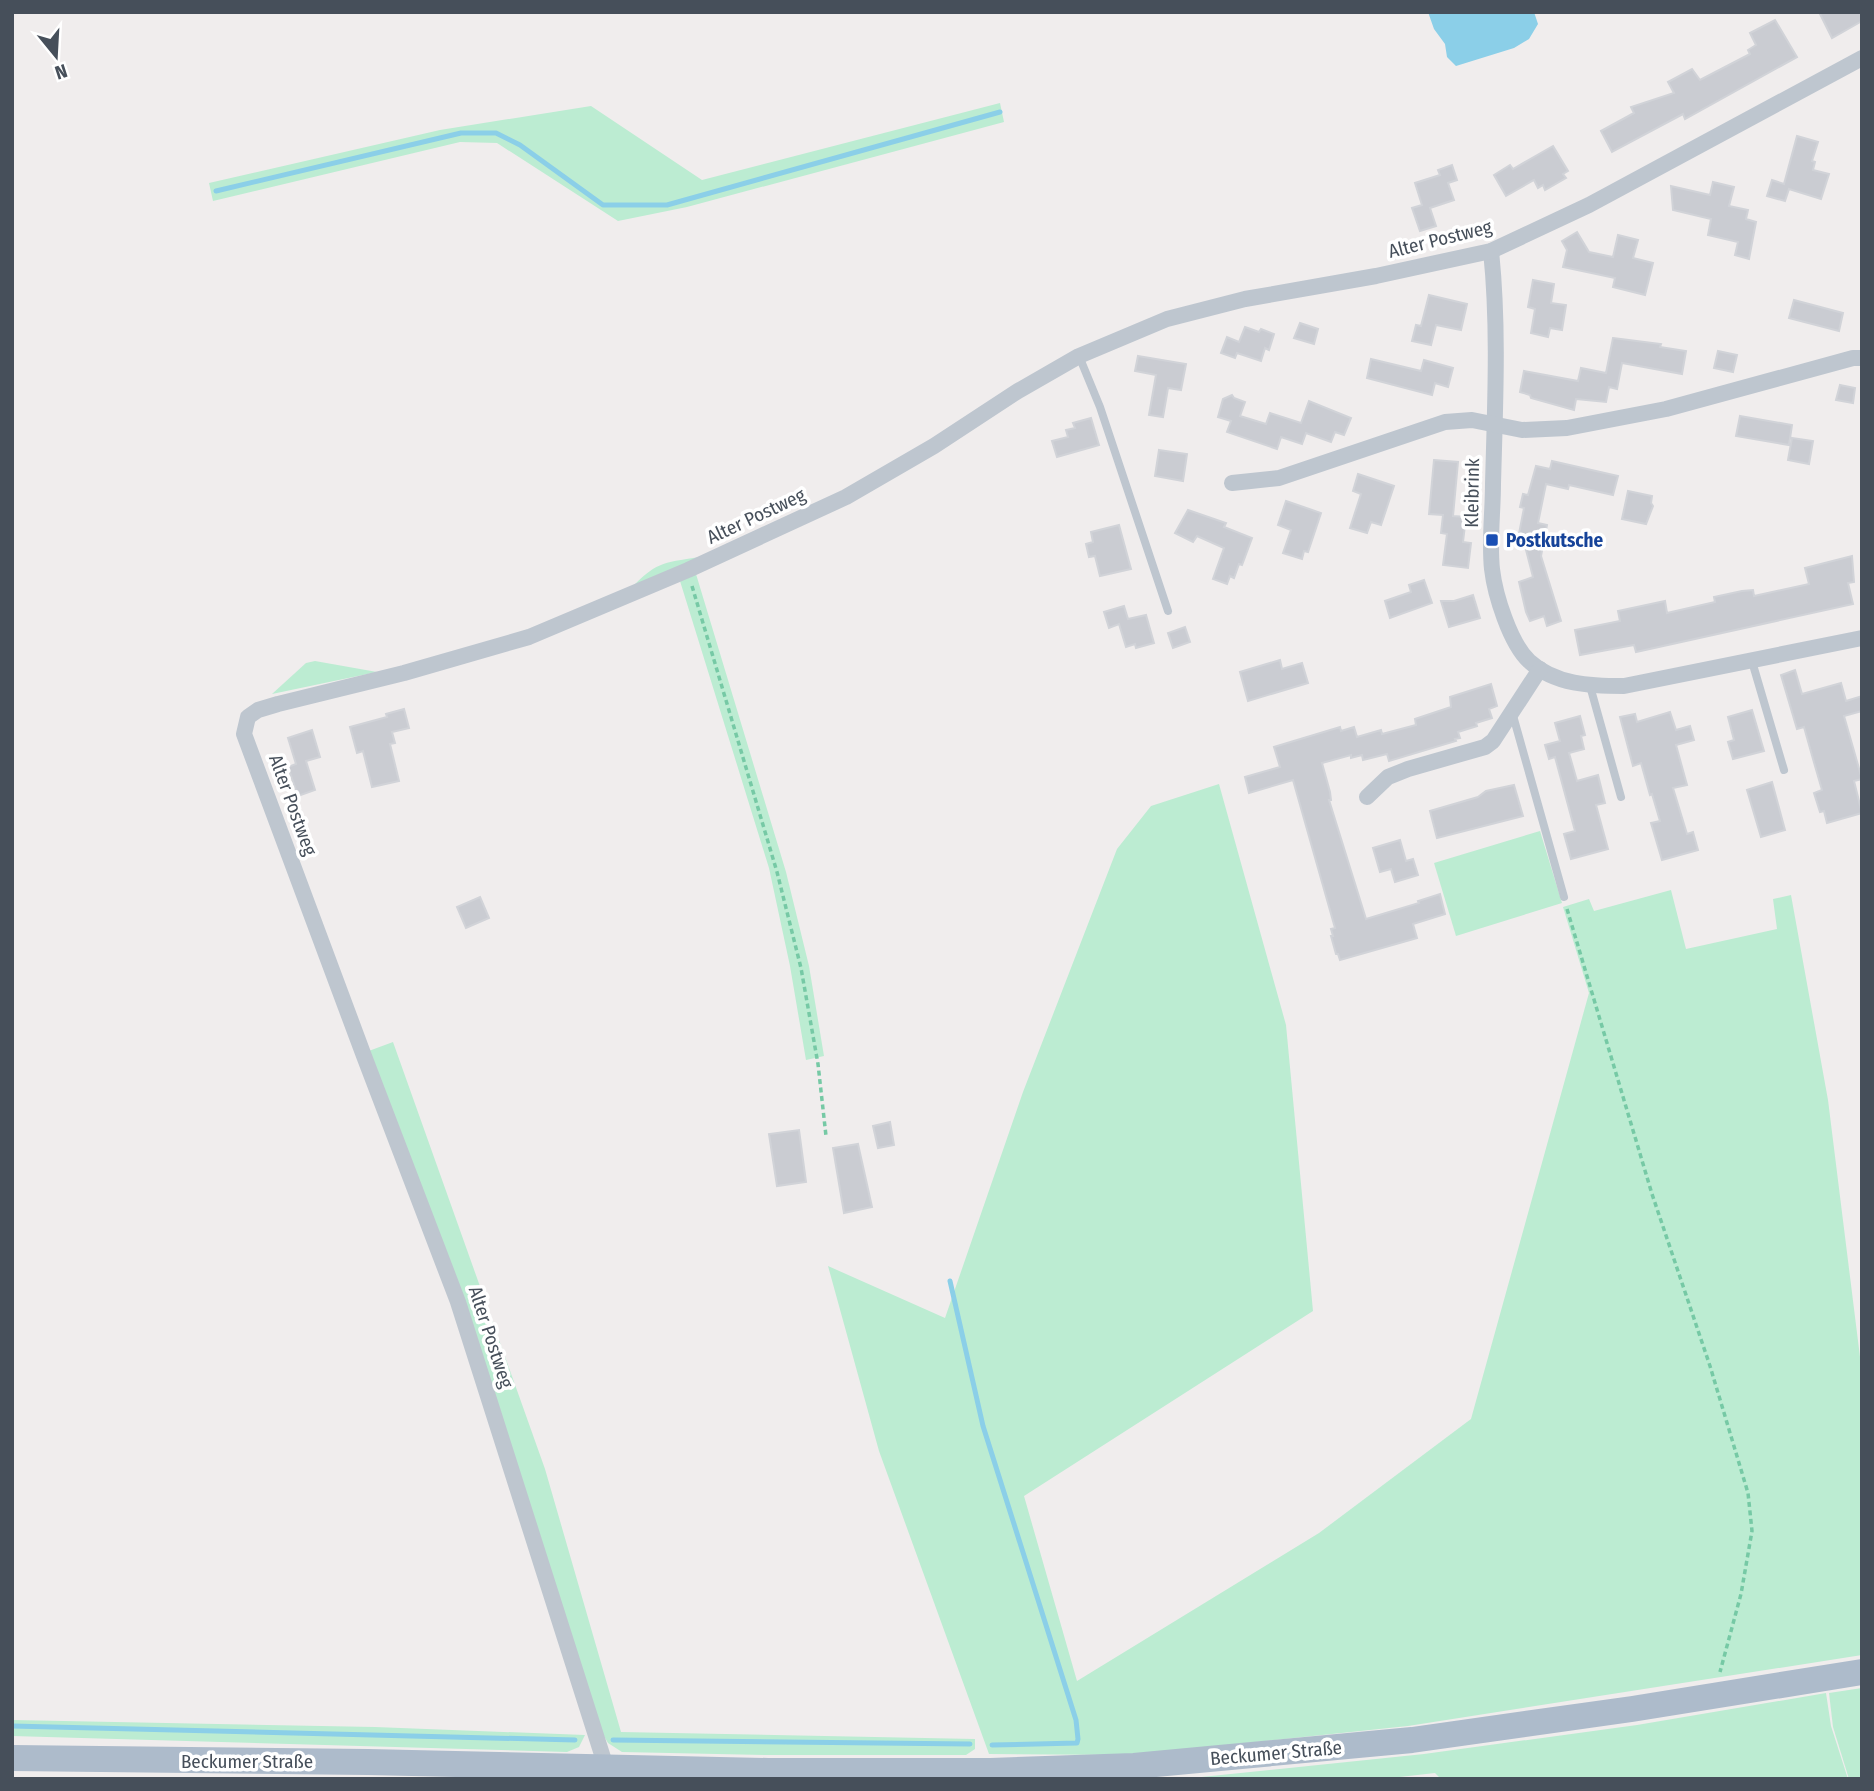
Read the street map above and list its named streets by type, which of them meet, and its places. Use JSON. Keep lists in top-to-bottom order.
{
  "streets": {
    "main road": ["Beckumer Straße"],
    "street": ["Alter Postweg", "Kleibrink"]
  },
  "crossings": [
    ["Alter Postweg", "Kleibrink"],
    ["Alter Postweg", "Beckumer Straße"]
  ],
  "places": {
    "transit": ["Postkutsche"]
  },
  "north": "bottom"
}
